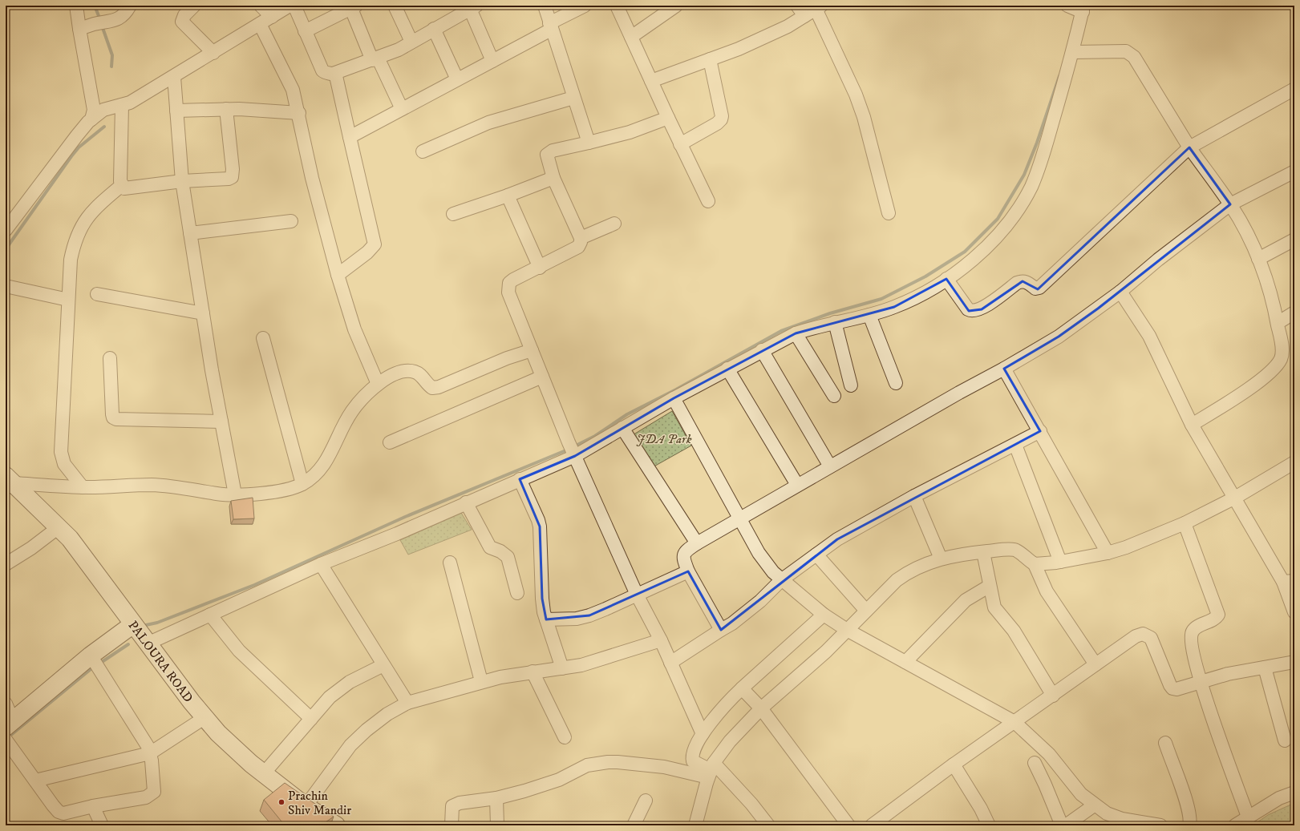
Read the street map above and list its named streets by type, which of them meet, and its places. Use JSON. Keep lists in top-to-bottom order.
{
  "streets": {
    "main road": ["PALOURA ROAD"]
  },
  "parks": ["JDA Park"],
  "places": ["Prachin Shiv Mandir"]
}
